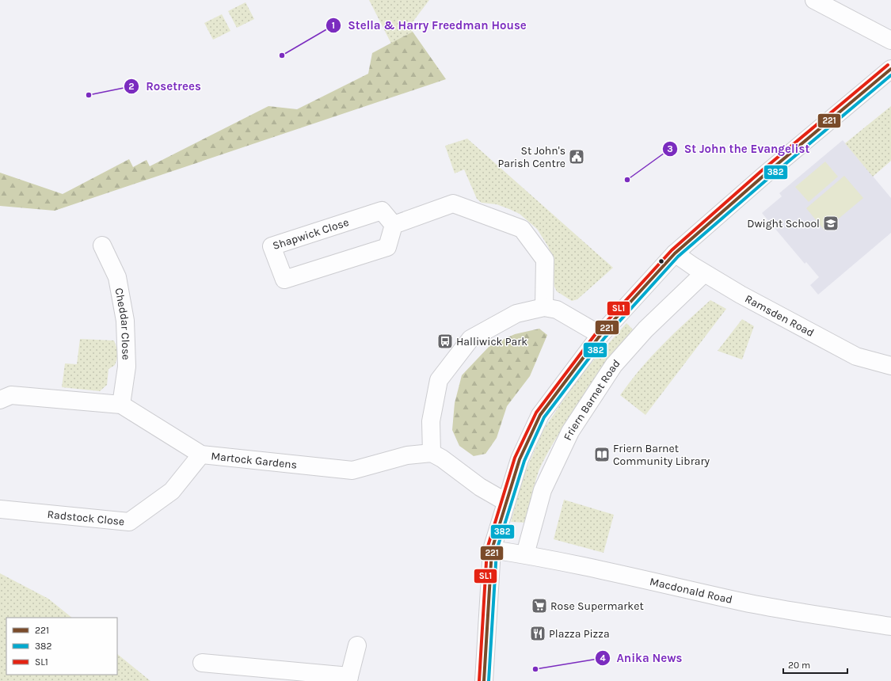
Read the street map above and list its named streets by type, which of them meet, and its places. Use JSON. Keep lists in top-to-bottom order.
{
  "streets": {
    "street": [
      "Shapwick Close",
      "Ramsden Road",
      "Cheddar Close",
      "Friern Barnet Road",
      "Martock Gardens",
      "Radstock Close",
      "Macdonald Road"
    ]
  },
  "crossings": [
    ["Ramsden Road", "Friern Barnet Road"],
    ["Cheddar Close", "Martock Gardens"],
    ["Friern Barnet Road", "Macdonald Road"],
    ["Martock Gardens", "Radstock Close"]
  ],
  "places": {
    "other": [
      "Stella & Harry Freedman House",
      "Rosetrees",
      "St John the Evangelist",
      "Anika News"
    ],
    "public building": ["St John's Parish Centre"],
    "school or university": ["Dwight School"],
    "bus stop": ["Halliwick Park"],
    "library": ["Friern Barnet Community Library"],
    "supermarket": ["Rose Supermarket"],
    "restaurant": ["Plazza Pizza"]
  },
  "lines": ["transit line SL1", "transit line 221", "transit line 382"],
  "legend": ["221", "382", "SL1"],
  "scale_bar": "20 m"
}
